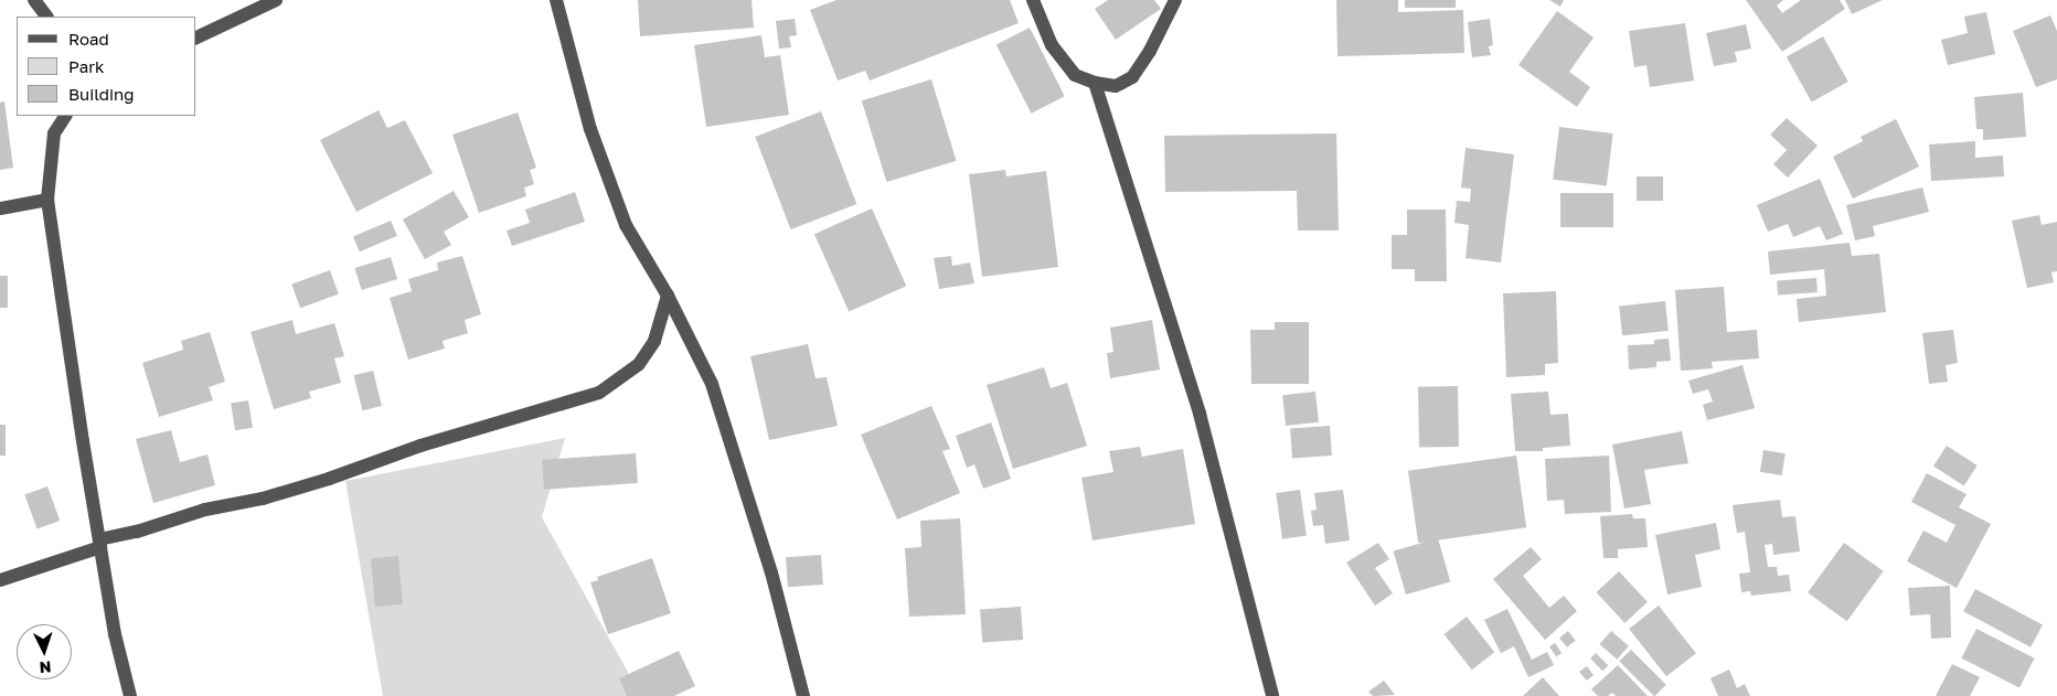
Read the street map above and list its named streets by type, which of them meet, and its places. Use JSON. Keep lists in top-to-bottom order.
{
  "legend": ["Road", "Park", "Building"],
  "north": "bottom"
}
